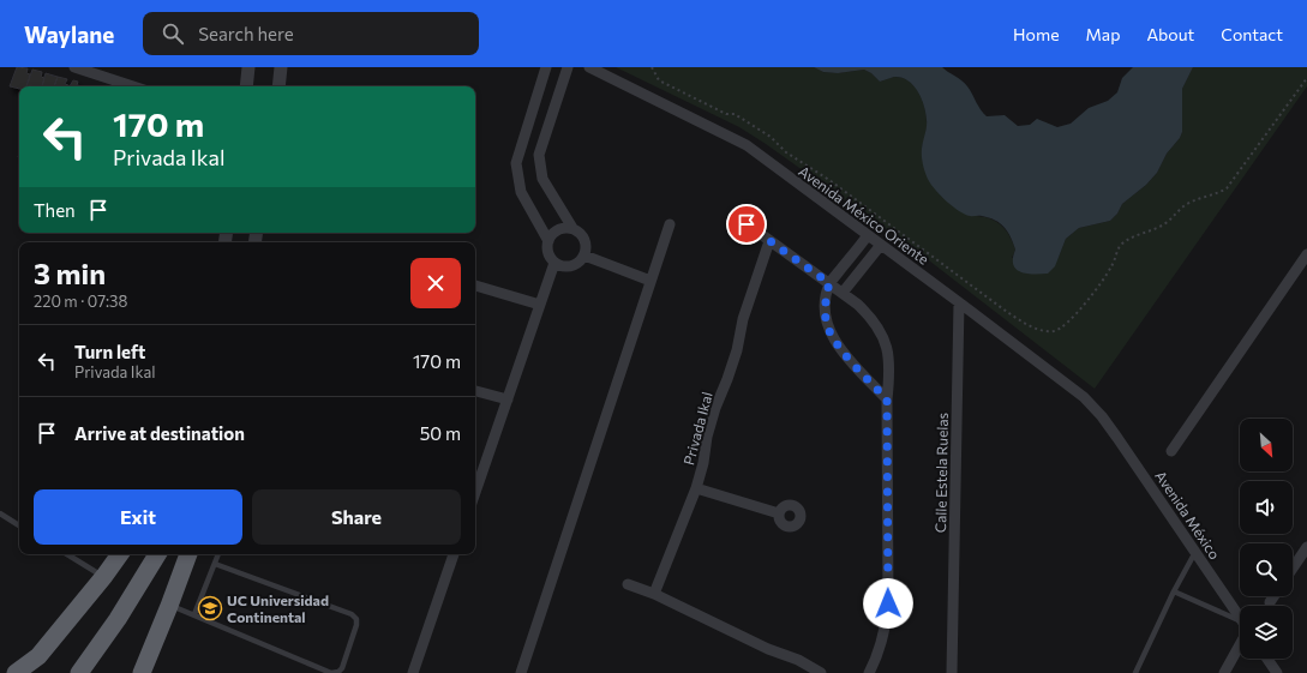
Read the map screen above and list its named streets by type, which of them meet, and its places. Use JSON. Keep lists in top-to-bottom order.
{
  "streets": {
    "street": [
      "Avenida México Oriente",
      "Privada Ikal",
      "Calle Estela Ruelas",
      "Avenida México"
    ]
  },
  "crossings": [
    ["Avenida México Oriente", "Calle Estela Ruelas"],
    ["Avenida México Oriente", "Avenida México"]
  ],
  "places": {
    "school or university": ["UC Universidad Continental"]
  },
  "north": "bottom right",
  "page": {
    "header": "Waylane",
    "search": "Search here",
    "nav": [
      "Home",
      "Map",
      "About",
      "Contact"
    ],
    "turn": ["170 m", "Privada Ikal"],
    "then": "Then",
    "heading": ["3 min", "220 m · 07:38"],
    "list": [
      {
        "name": "Turn left",
        "note": "Privada Ikal",
        "value": "170 m"
      },
      {
        "name": "Arrive at destination",
        "value": "50 m"
      }
    ],
    "buttons": ["Exit", "Share"]
  }
}
